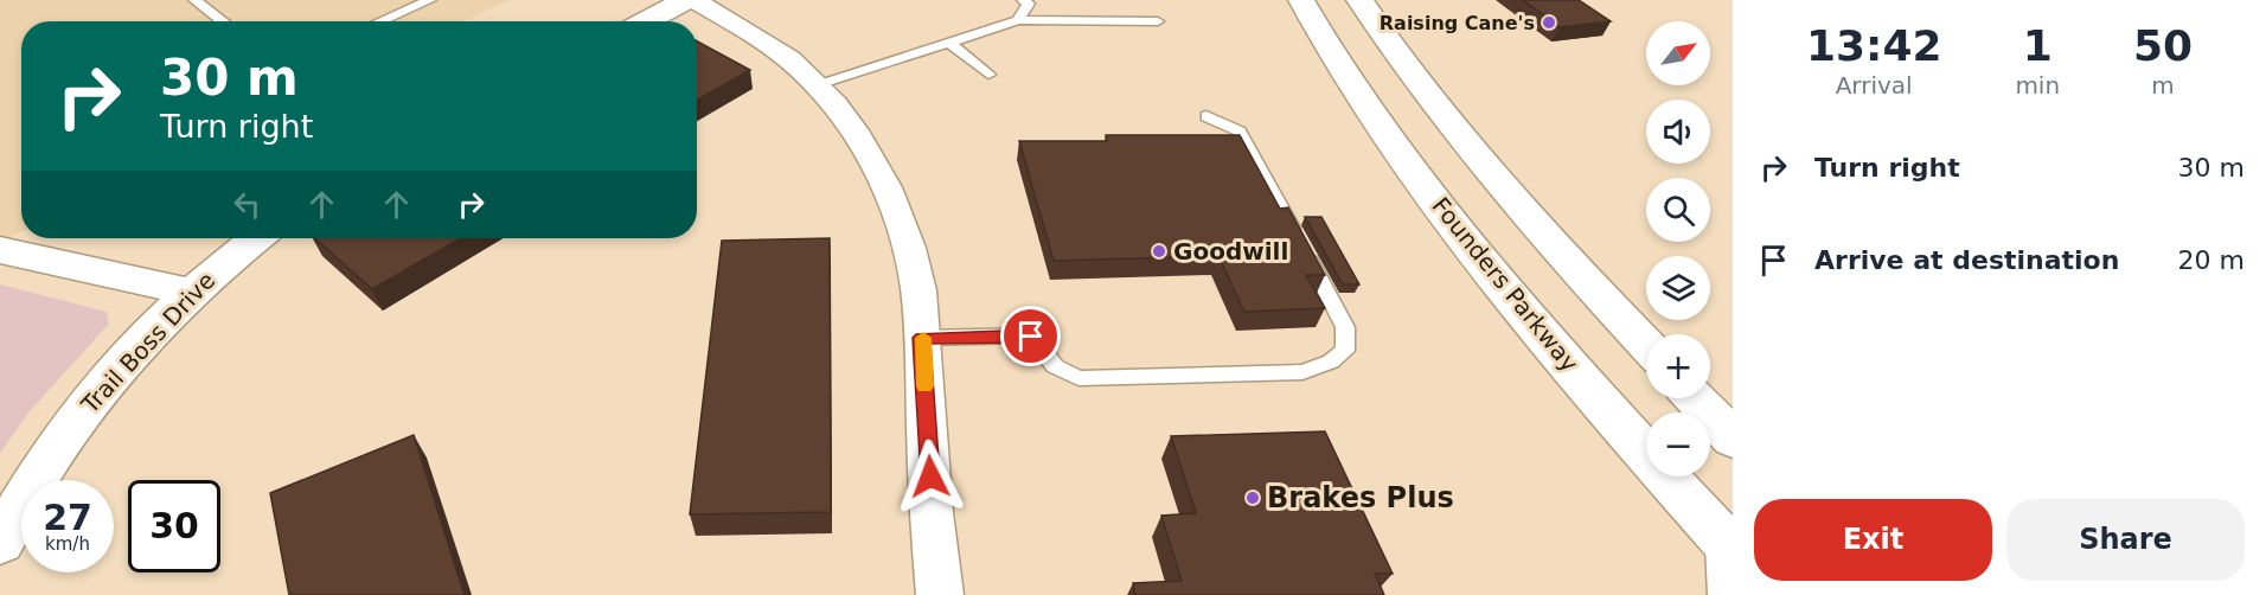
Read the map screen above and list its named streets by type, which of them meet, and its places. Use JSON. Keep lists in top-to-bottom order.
{
  "streets": {
    "main road": ["Founders Parkway", "Trail Boss Drive"]
  },
  "places": ["Raising Cane's", "Goodwill", "Brakes Plus"],
  "north": "top right",
  "page": {
    "eta": [
      "13:42",
      "Arrival",
      "1",
      "min",
      "50",
      "m"
    ],
    "map_buttons": ["+", "−"],
    "turn": ["30 m", "Turn right"],
    "list": [
      {
        "name": "Turn right",
        "value": "30 m"
      },
      {
        "name": "Arrive at destination",
        "value": "20 m"
      }
    ],
    "speed": "27 km/h",
    "limit": "30",
    "buttons": ["Exit", "Share"]
  }
}
